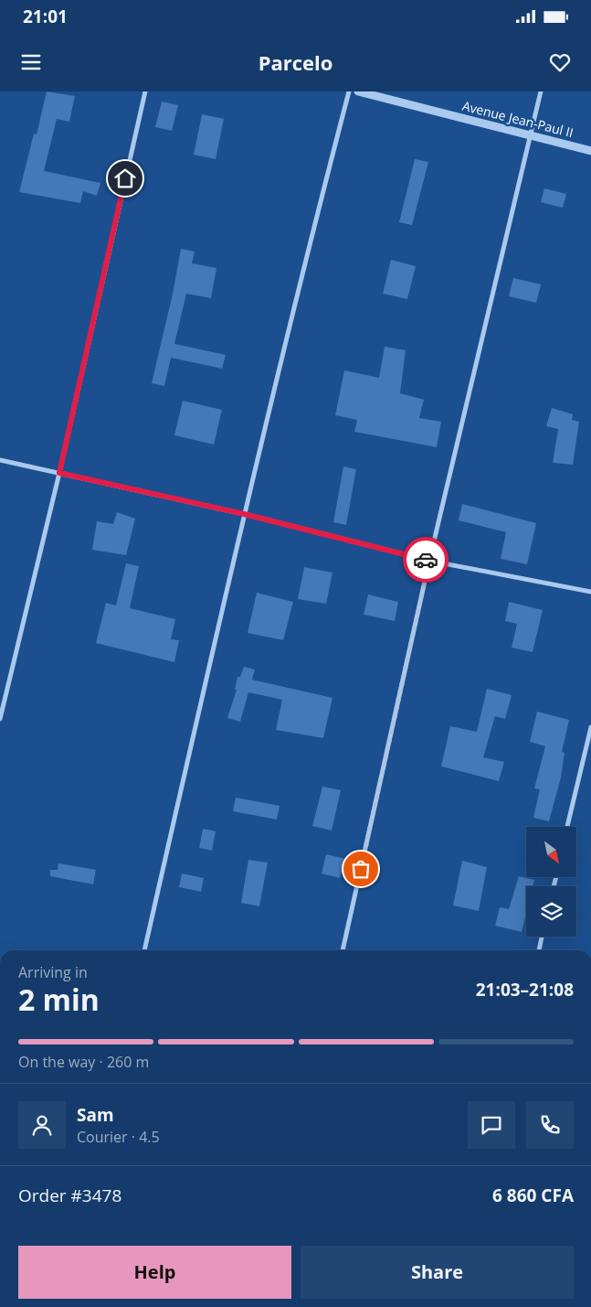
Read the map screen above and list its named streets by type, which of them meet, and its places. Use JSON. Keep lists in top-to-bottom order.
{
  "streets": {
    "street": ["Avenue Jean-Paul II"]
  },
  "north": "bottom right",
  "page": {
    "status": "21:01",
    "header": "Parcelo",
    "heading": ["2 min", "Arriving in", "21:03–21:08"],
    "panel": [
      "Sam",
      "Courier · 4.5",
      "Order #3478",
      "6 860 CFA"
    ],
    "bar": "On the way · 260 m",
    "buttons": ["Help", "Share"]
  }
}
